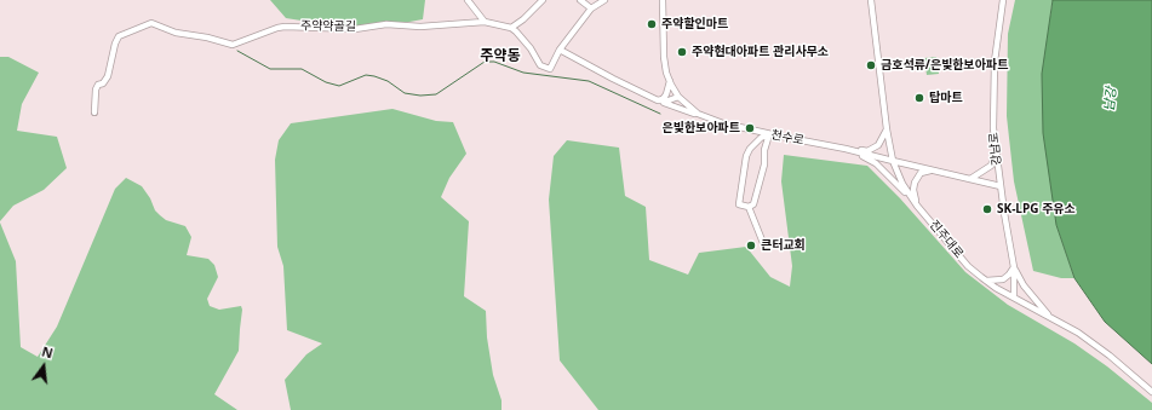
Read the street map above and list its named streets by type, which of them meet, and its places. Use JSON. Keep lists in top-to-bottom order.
{
  "streets": {
    "street": [
      "주약약골길",
      "천수로",
      "강남로",
      "진주대로"
    ]
  },
  "crossings": [
    ["천수로", "강남로"],
    ["천수로", "진주대로"],
    ["강남로", "진주대로"]
  ],
  "districts": ["주약동"],
  "water": ["남강"],
  "places": [
    "주약할인마트",
    "주약현대아파트 관리사무소",
    "금호석류/은빛한보아파트",
    "탑마트",
    "은빛한보아파트",
    "SK-LPG 주유소",
    "큰터교회"
  ],
  "north": "top"
}
